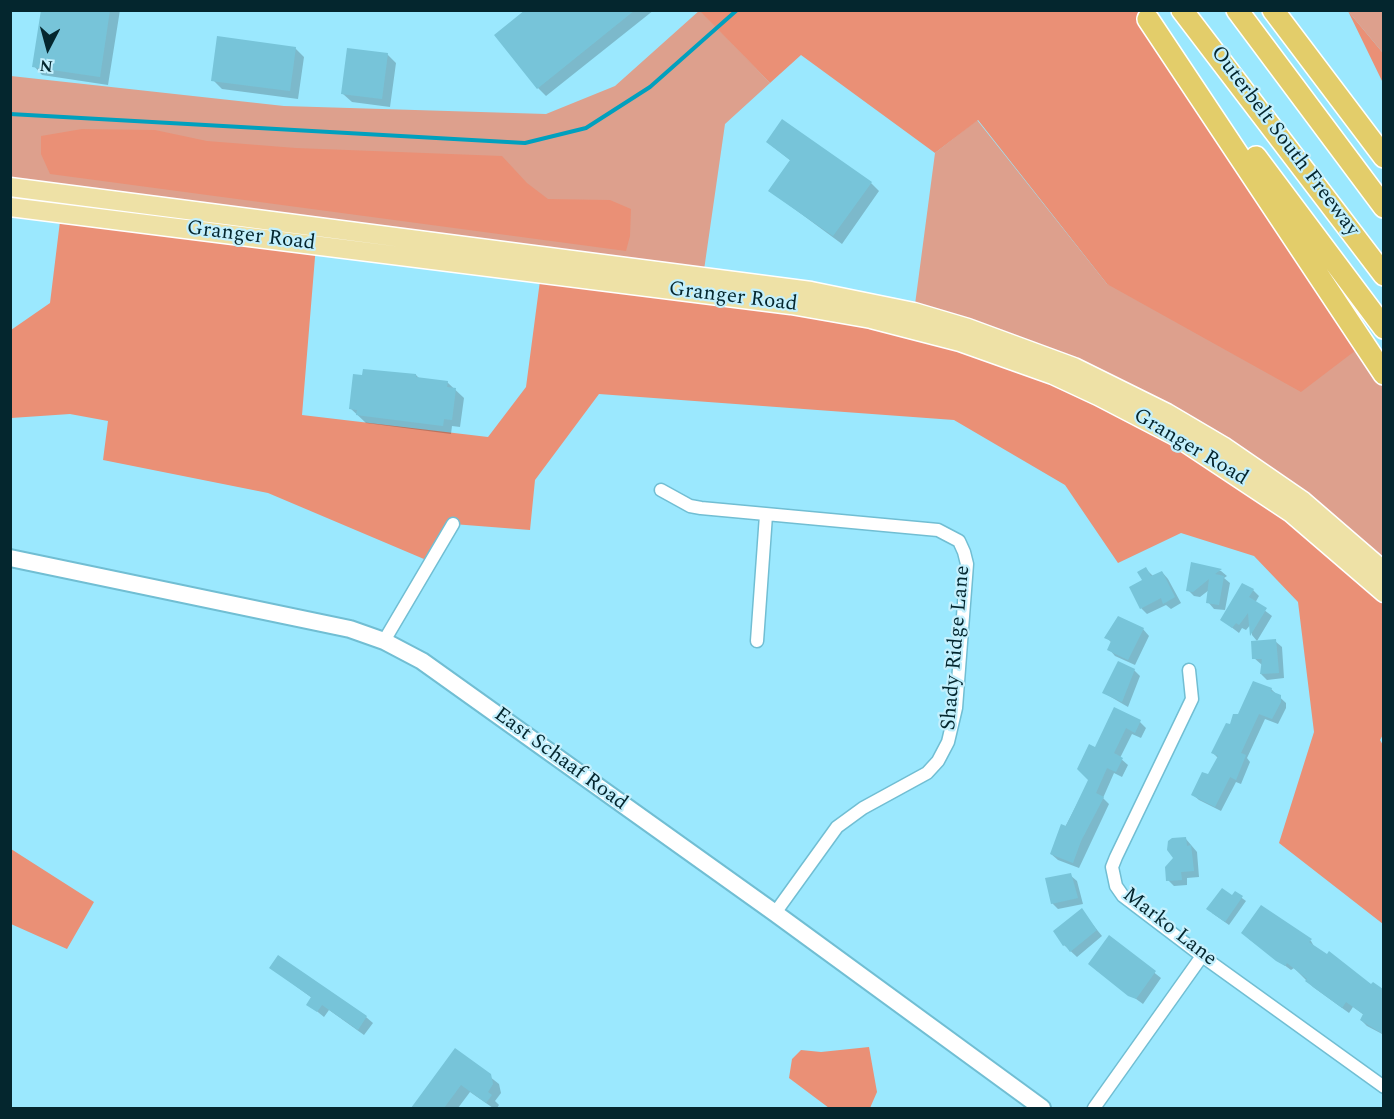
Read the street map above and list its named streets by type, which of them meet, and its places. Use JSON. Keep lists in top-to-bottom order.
{
  "streets": {
    "highway": ["Outerbelt South Freeway"],
    "main road": ["Granger Road"],
    "street": ["Shady Ridge Lane", "East Schaaf Road", "Marko Lane"]
  },
  "crossings": [
    ["Shady Ridge Lane", "East Schaaf Road"]
  ],
  "north": "bottom"
}
